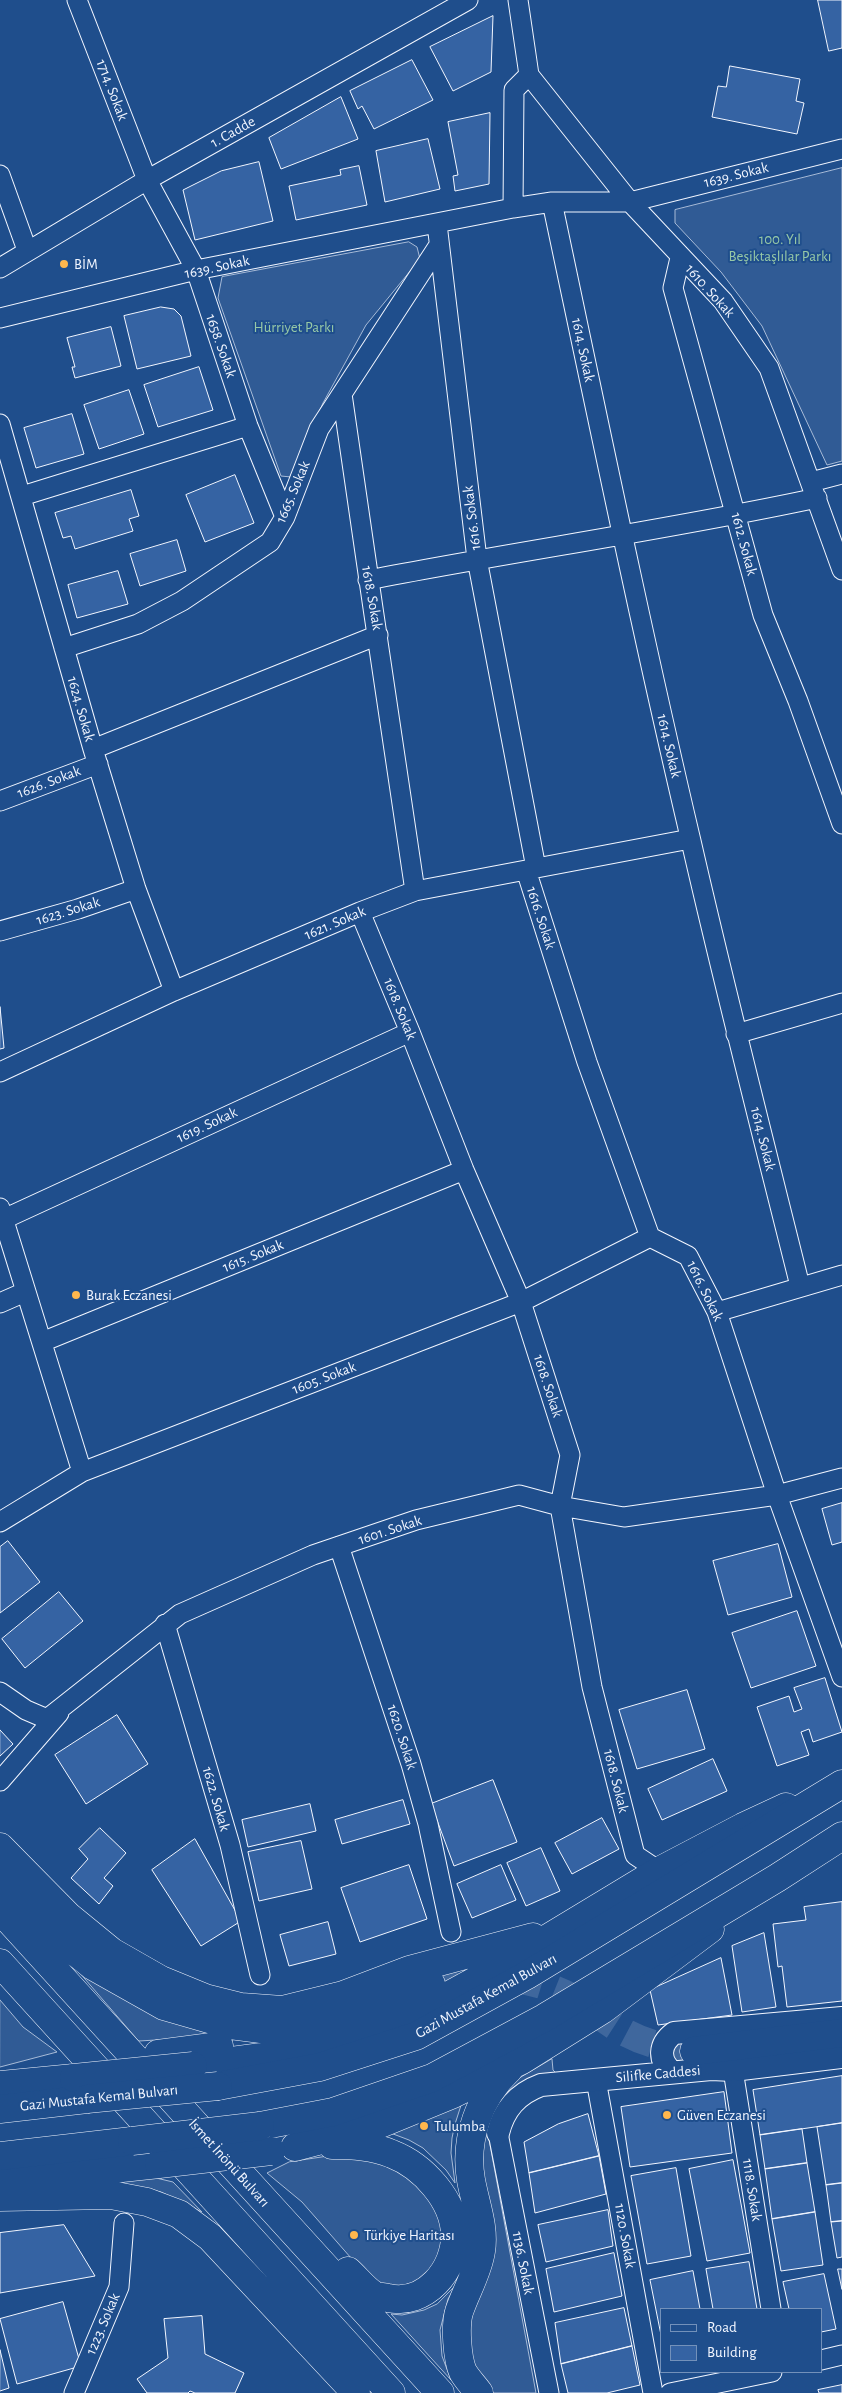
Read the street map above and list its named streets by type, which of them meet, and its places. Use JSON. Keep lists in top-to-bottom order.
{
  "streets": {
    "main road": ["Gazi Mustafa Kemal Bulvarı", "İsmet İnönü Bulvarı"],
    "street": [
      "1714. Sokak",
      "1. Cadde",
      "1639. Sokak",
      "1610. Sokak",
      "1658. Sokak",
      "1614. Sokak",
      "1665. Sokak",
      "1616. Sokak",
      "1612. Sokak",
      "1618. Sokak",
      "1624. Sokak",
      "1626. Sokak",
      "1623. Sokak",
      "1621. Sokak",
      "1619. Sokak",
      "1615. Sokak",
      "1605. Sokak",
      "1601. Sokak",
      "1620. Sokak",
      "1622. Sokak",
      "Silifke Caddesi",
      "1118. Sokak",
      "1120. Sokak",
      "1136. Sokak",
      "1223. Sokak"
    ]
  },
  "crossings": [
    ["1714. Sokak", "1. Cadde"],
    ["1714. Sokak", "1658. Sokak"],
    ["1. Cadde", "1658. Sokak"],
    ["1639. Sokak", "1610. Sokak"],
    ["1639. Sokak", "1658. Sokak"],
    ["1639. Sokak", "1614. Sokak"],
    ["1639. Sokak", "1616. Sokak"],
    ["1610. Sokak", "1612. Sokak"],
    ["1658. Sokak", "1665. Sokak"],
    ["1614. Sokak", "1621. Sokak"],
    ["1665. Sokak", "1616. Sokak"],
    ["1665. Sokak", "1618. Sokak"],
    ["1665. Sokak", "1624. Sokak"],
    ["1616. Sokak", "1621. Sokak"],
    ["1616. Sokak", "1605. Sokak"],
    ["1616. Sokak", "1601. Sokak"],
    ["1618. Sokak", "1626. Sokak"],
    ["1618. Sokak", "1621. Sokak"],
    ["1618. Sokak", "1619. Sokak"],
    ["1618. Sokak", "1615. Sokak"],
    ["1618. Sokak", "1605. Sokak"],
    ["1618. Sokak", "1601. Sokak"],
    ["1624. Sokak", "1626. Sokak"],
    ["1624. Sokak", "1623. Sokak"],
    ["1624. Sokak", "1621. Sokak"],
    ["1601. Sokak", "1620. Sokak"],
    ["1601. Sokak", "1622. Sokak"],
    ["Silifke Caddesi", "1118. Sokak"],
    ["Silifke Caddesi", "1120. Sokak"],
    ["Silifke Caddesi", "1136. Sokak"]
  ],
  "parks": ["100. Yıl Beşiktaşlılar Parkı", "Hürriyet Parkı"],
  "places": [
    "BİM",
    "Burak Eczanesi",
    "Güven Eczanesi",
    "Tulumba",
    "Türkiye Haritası"
  ],
  "legend": ["Road", "Building"]
}
